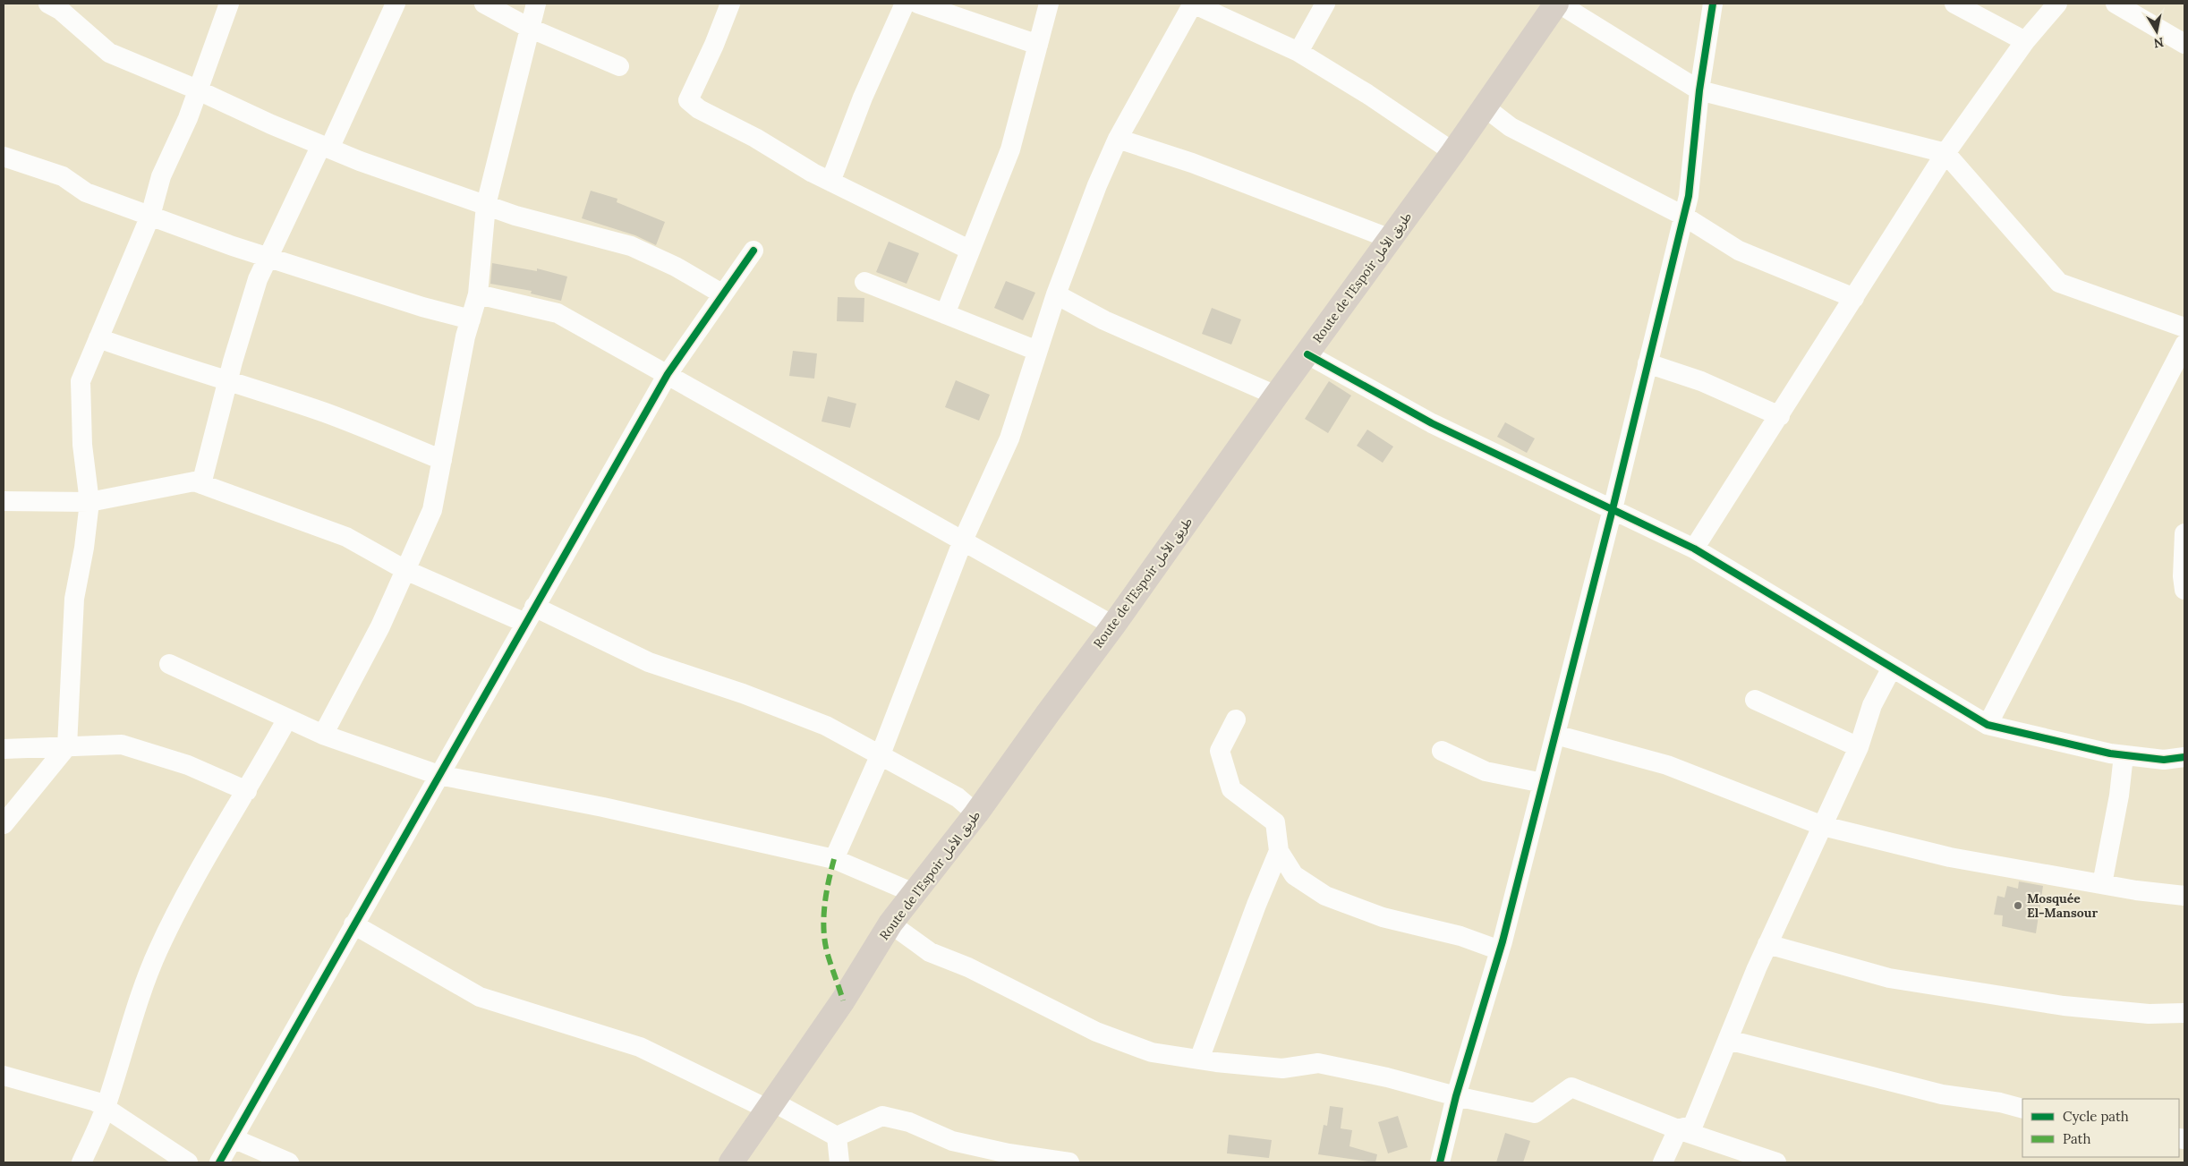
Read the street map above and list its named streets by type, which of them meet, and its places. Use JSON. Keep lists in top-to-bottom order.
{
  "streets": {
    "highway": ["Route de l’Espoir طريق الأمل"]
  },
  "places": ["Mosquée El-Mansour"],
  "legend": ["Cycle path", "Path"],
  "north": "bottom"
}
